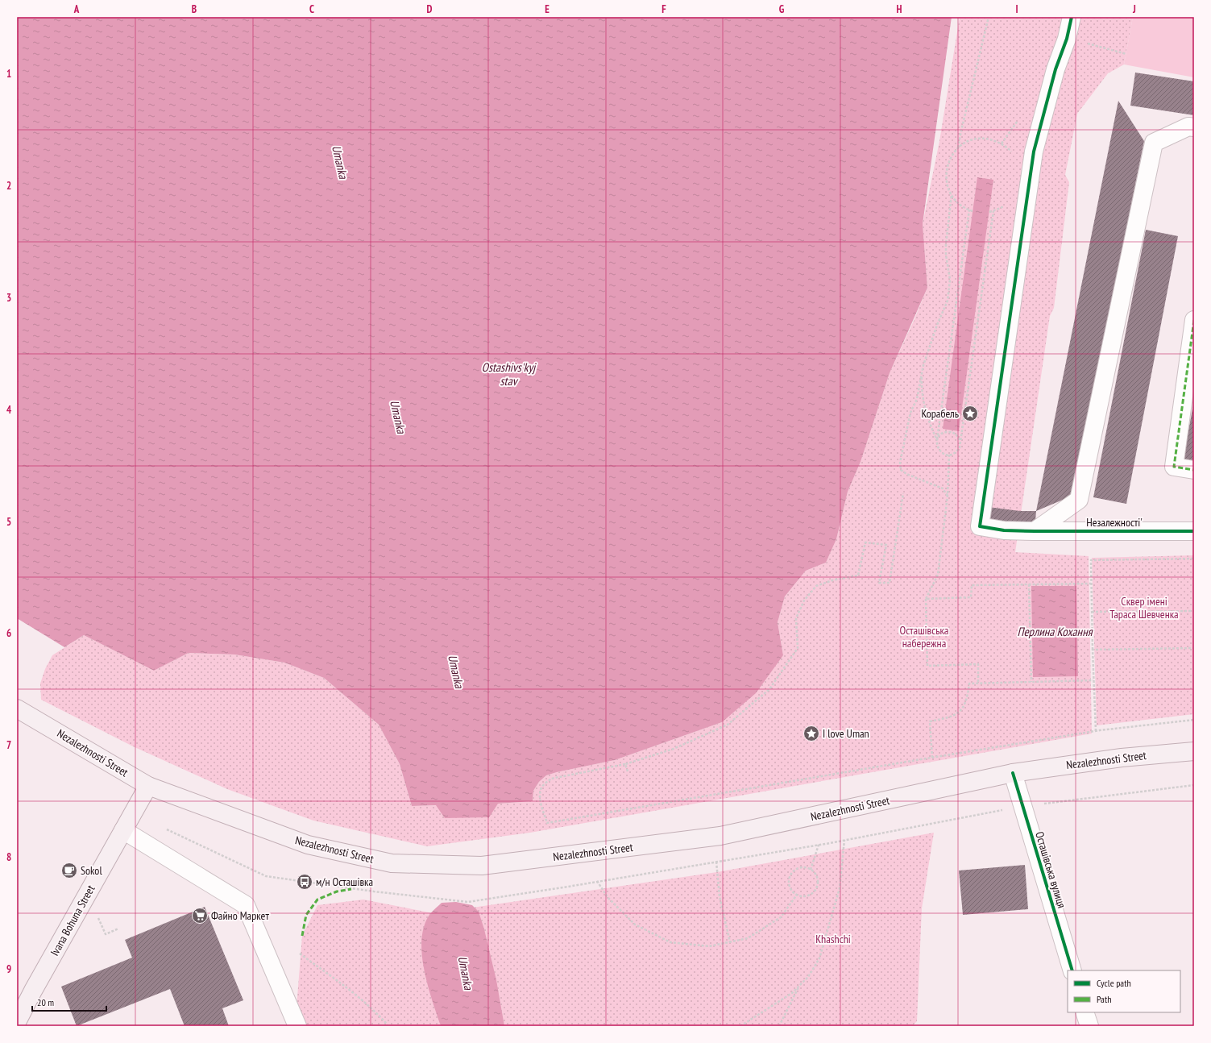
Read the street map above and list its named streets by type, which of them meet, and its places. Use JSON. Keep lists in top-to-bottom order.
{
  "streets": {
    "main road": ["Nezalezhnosti Street", "Ivana Bohuna Street"],
    "street": ["Незалежності'", "Осташівська вулиця"]
  },
  "crossings": [
    ["Nezalezhnosti Street", "Осташівська вулиця"],
    ["Nezalezhnosti Street", "Ivana Bohuna Street"]
  ],
  "water": ["Umanka", "Ostashivs'kyj stav", "Перлина Кохання"],
  "parks": ["Сквер імені Тараса Шевченка", "Осташівська набережна", "Khashchi"],
  "places": {
    "place": ["Корабель", "I love Uman"],
    "cafe": ["Sokol"],
    "bus stop": ["м/н Осташівка"],
    "supermarket": ["Файно Маркет"]
  },
  "legend": ["Cycle path", "Path"],
  "scale_bar": "20 m",
  "grid": {
    "columns": [
      "A",
      "B",
      "C",
      "D",
      "E",
      "F",
      "G",
      "H",
      "I",
      "J"
    ],
    "rows": [
      "1",
      "2",
      "3",
      "4",
      "5",
      "6",
      "7",
      "8",
      "9"
    ]
  }
}
